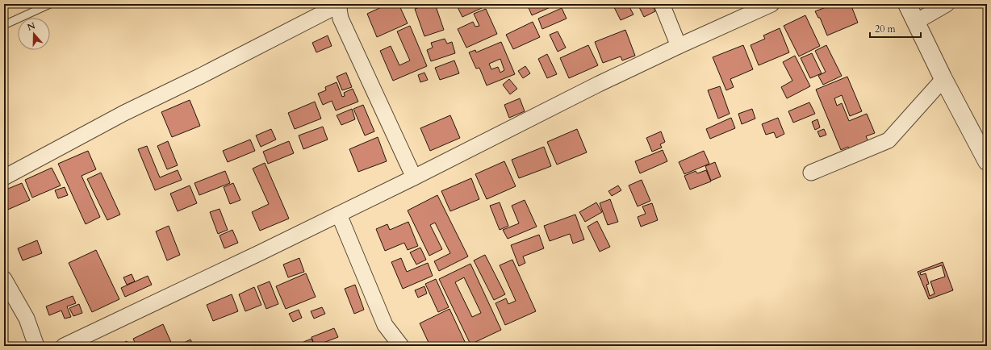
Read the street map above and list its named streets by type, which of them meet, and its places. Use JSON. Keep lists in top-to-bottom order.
{
  "scale_bar": "20 m",
  "north": "top"
}
